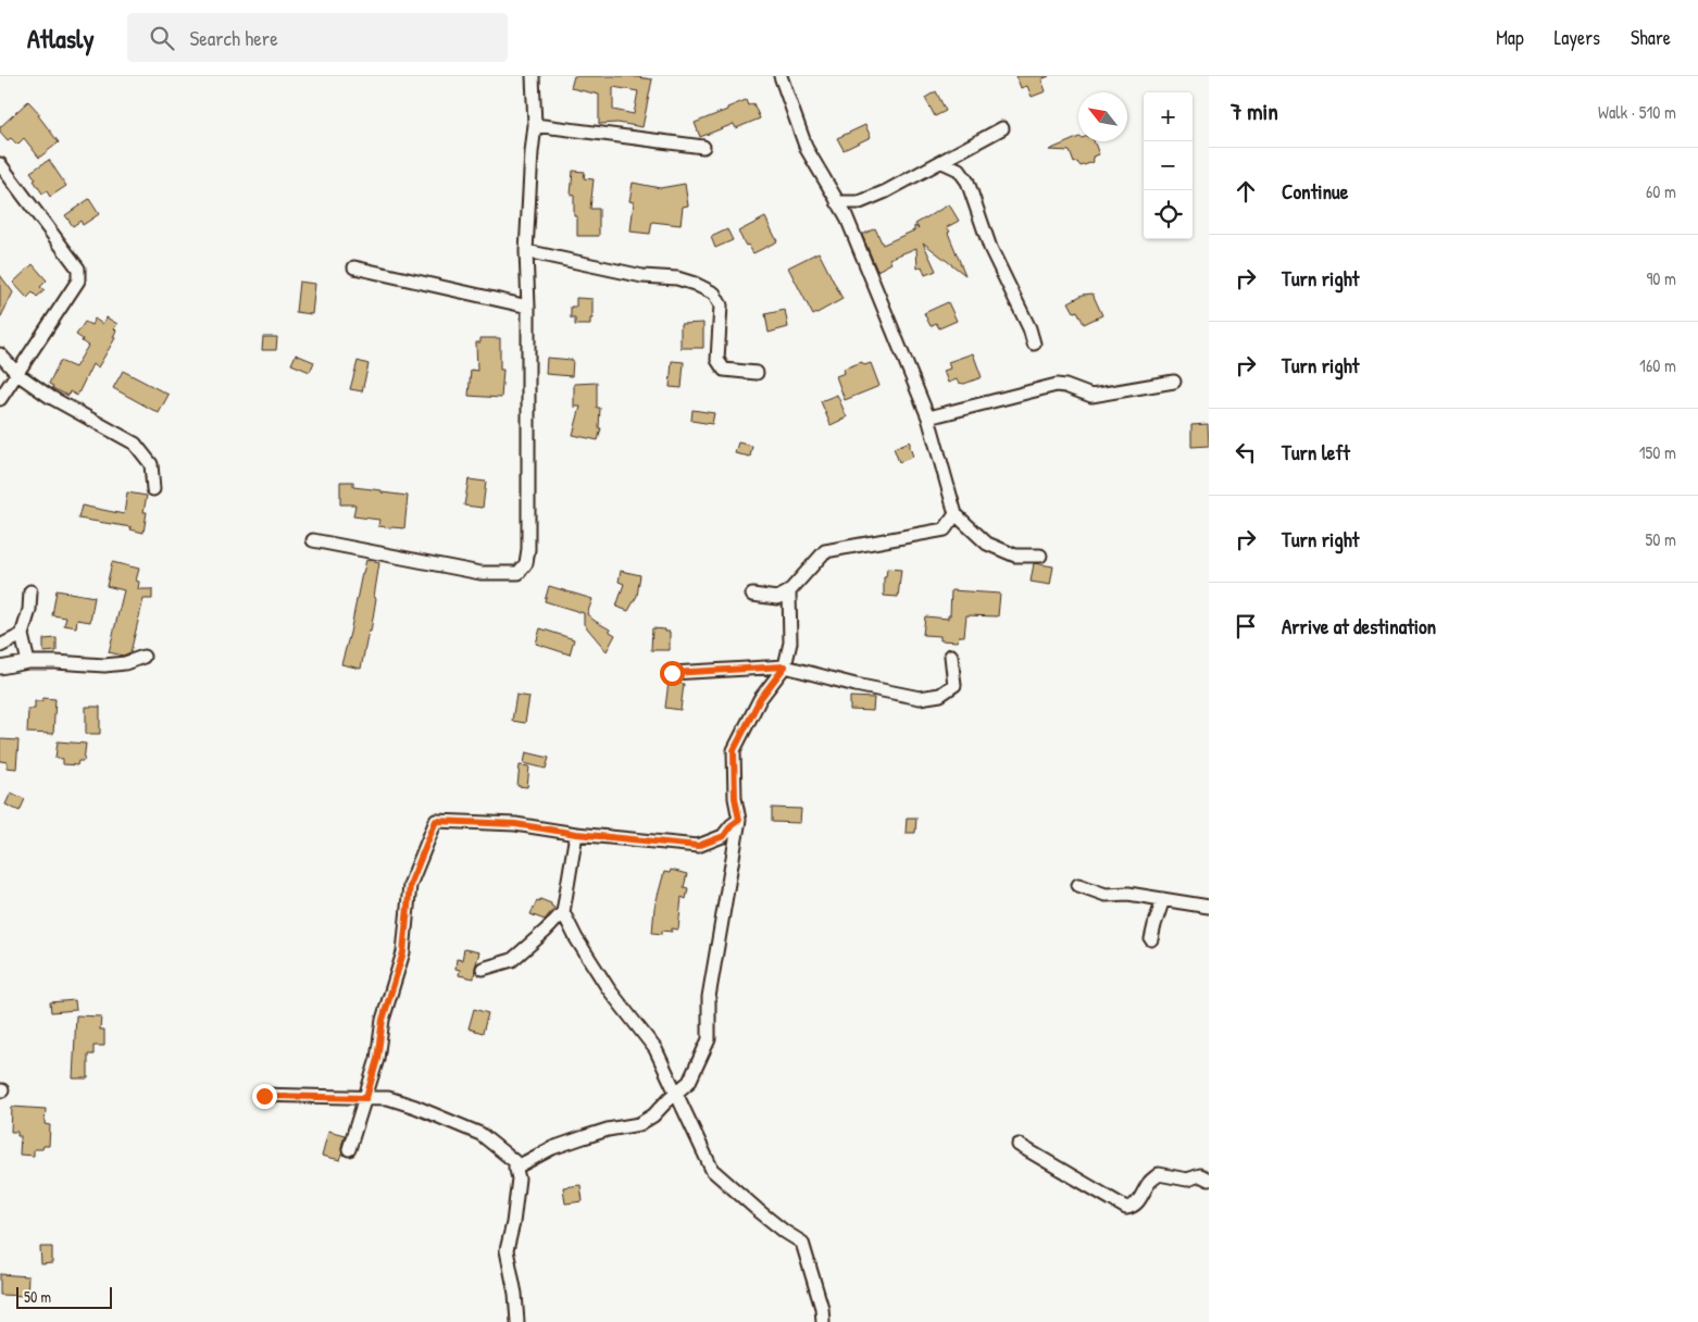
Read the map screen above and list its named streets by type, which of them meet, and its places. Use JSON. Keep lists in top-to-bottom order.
{
  "scale_bar": "50 m",
  "north": "top left",
  "page": {
    "header": "Atlasly",
    "search": "Search here",
    "nav": ["Map", "Layers", "Share"],
    "heading": ["7 min", "Walk · 510 m"],
    "map_buttons": ["+", "−"],
    "list": [
      ["Continue", "60 m"],
      ["Turn right", "90 m"],
      ["Turn right", "160 m"],
      ["Turn left", "150 m"],
      ["Turn right", "50 m"],
      "Arrive at destination"
    ],
    "scale": "50 m"
  }
}
